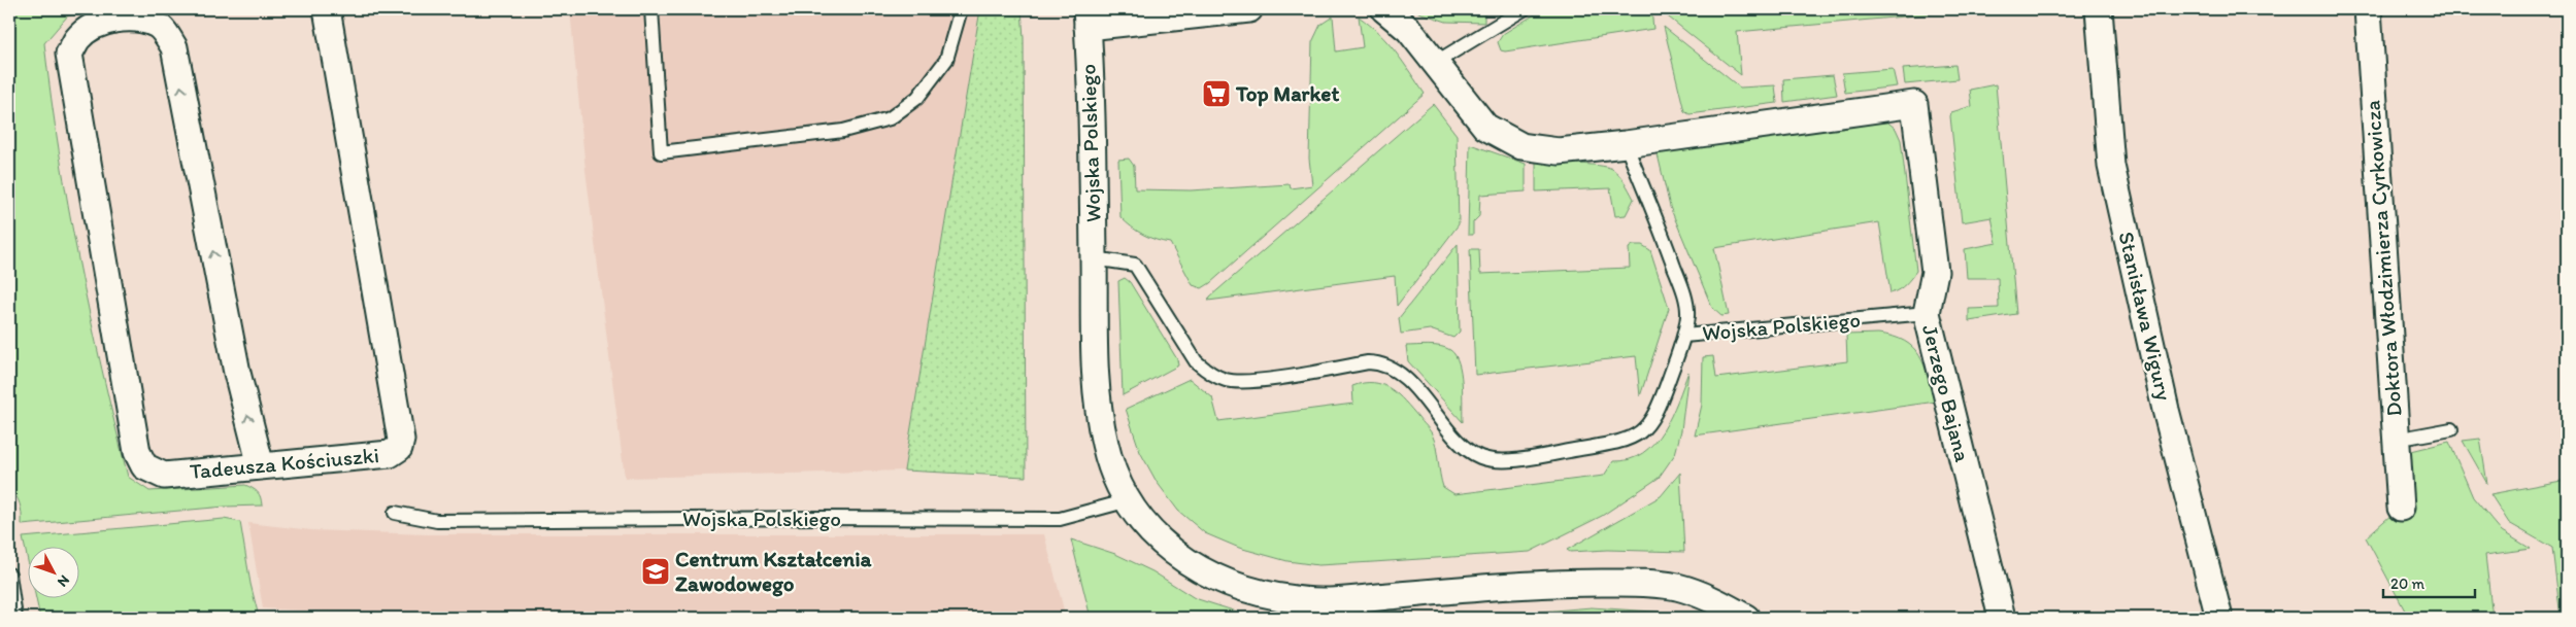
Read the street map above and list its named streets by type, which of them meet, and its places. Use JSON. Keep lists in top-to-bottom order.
{
  "streets": {
    "street": [
      "Wojska Polskiego",
      "Doktora Włodzimierza Cyrkowicza",
      "Stanisława Wigury",
      "Jerzego Bajana",
      "Tadeusza Kościuszki"
    ]
  },
  "crossings": [
    ["Wojska Polskiego", "Jerzego Bajana"]
  ],
  "places": {
    "supermarket": ["Top Market"],
    "school or university": ["Centrum Kształcenia Zawodowego"]
  },
  "scale_bar": "20 m",
  "north": "bottom right"
}
